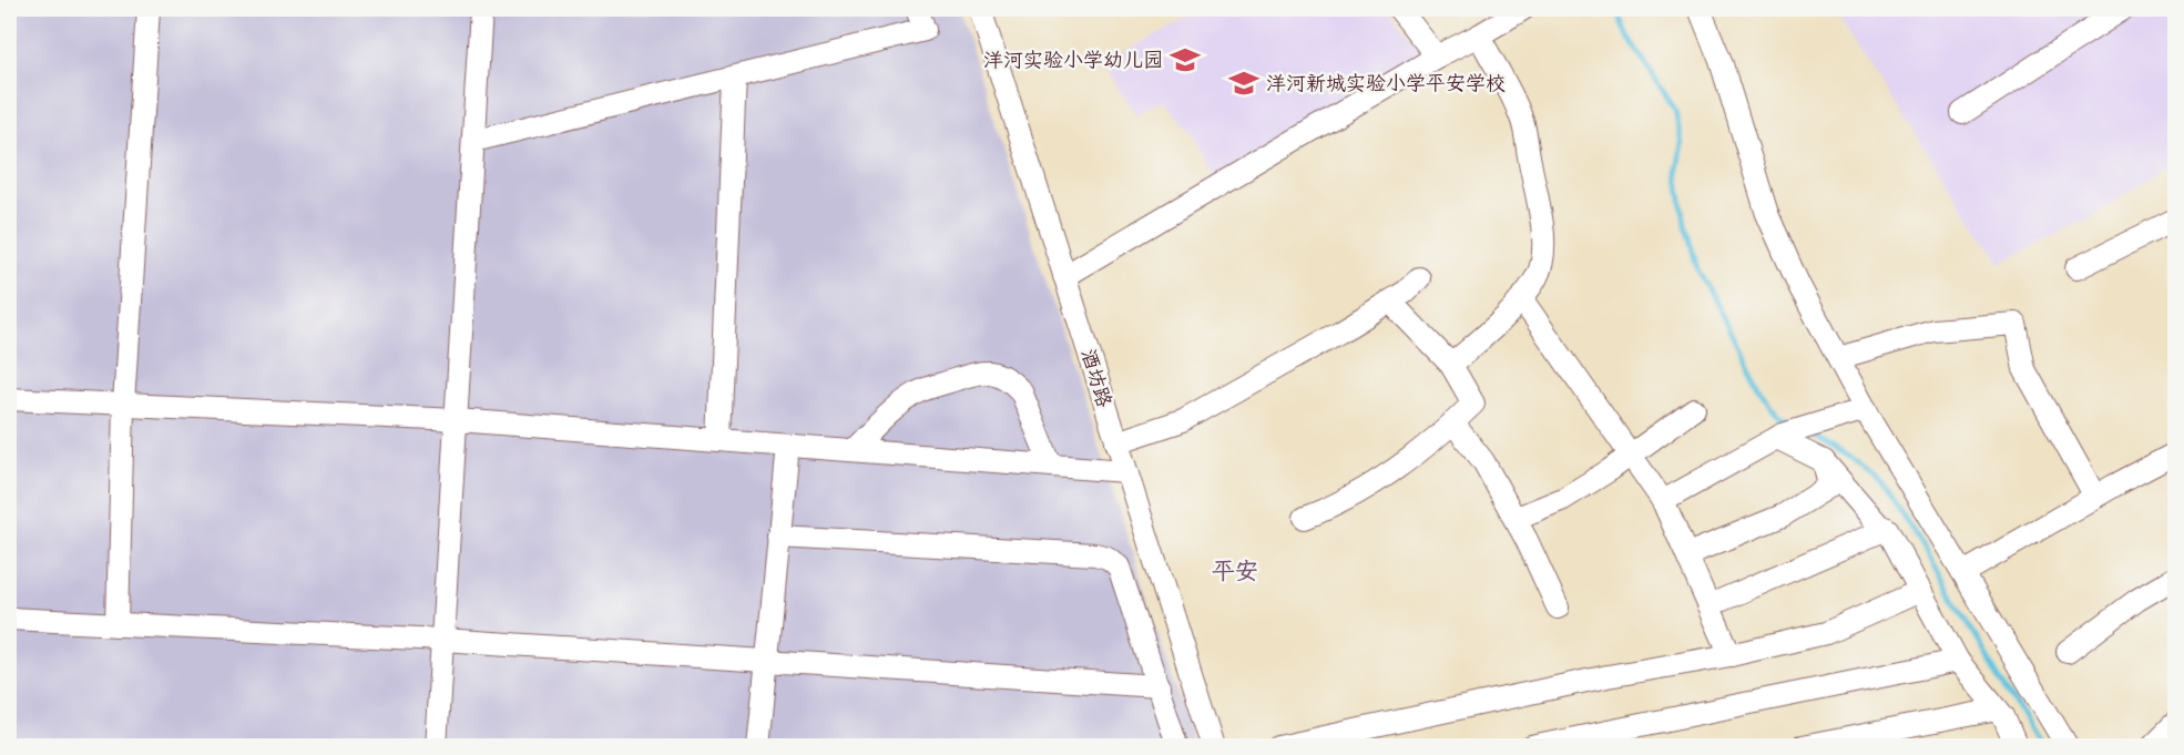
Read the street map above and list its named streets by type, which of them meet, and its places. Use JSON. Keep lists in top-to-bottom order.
{
  "streets": {
    "street": ["酒坊路"]
  },
  "districts": ["平安"],
  "places": {
    "school or university": ["洋河实验小学幼儿园", "洋河新城实验小学平安学校"]
  }
}
